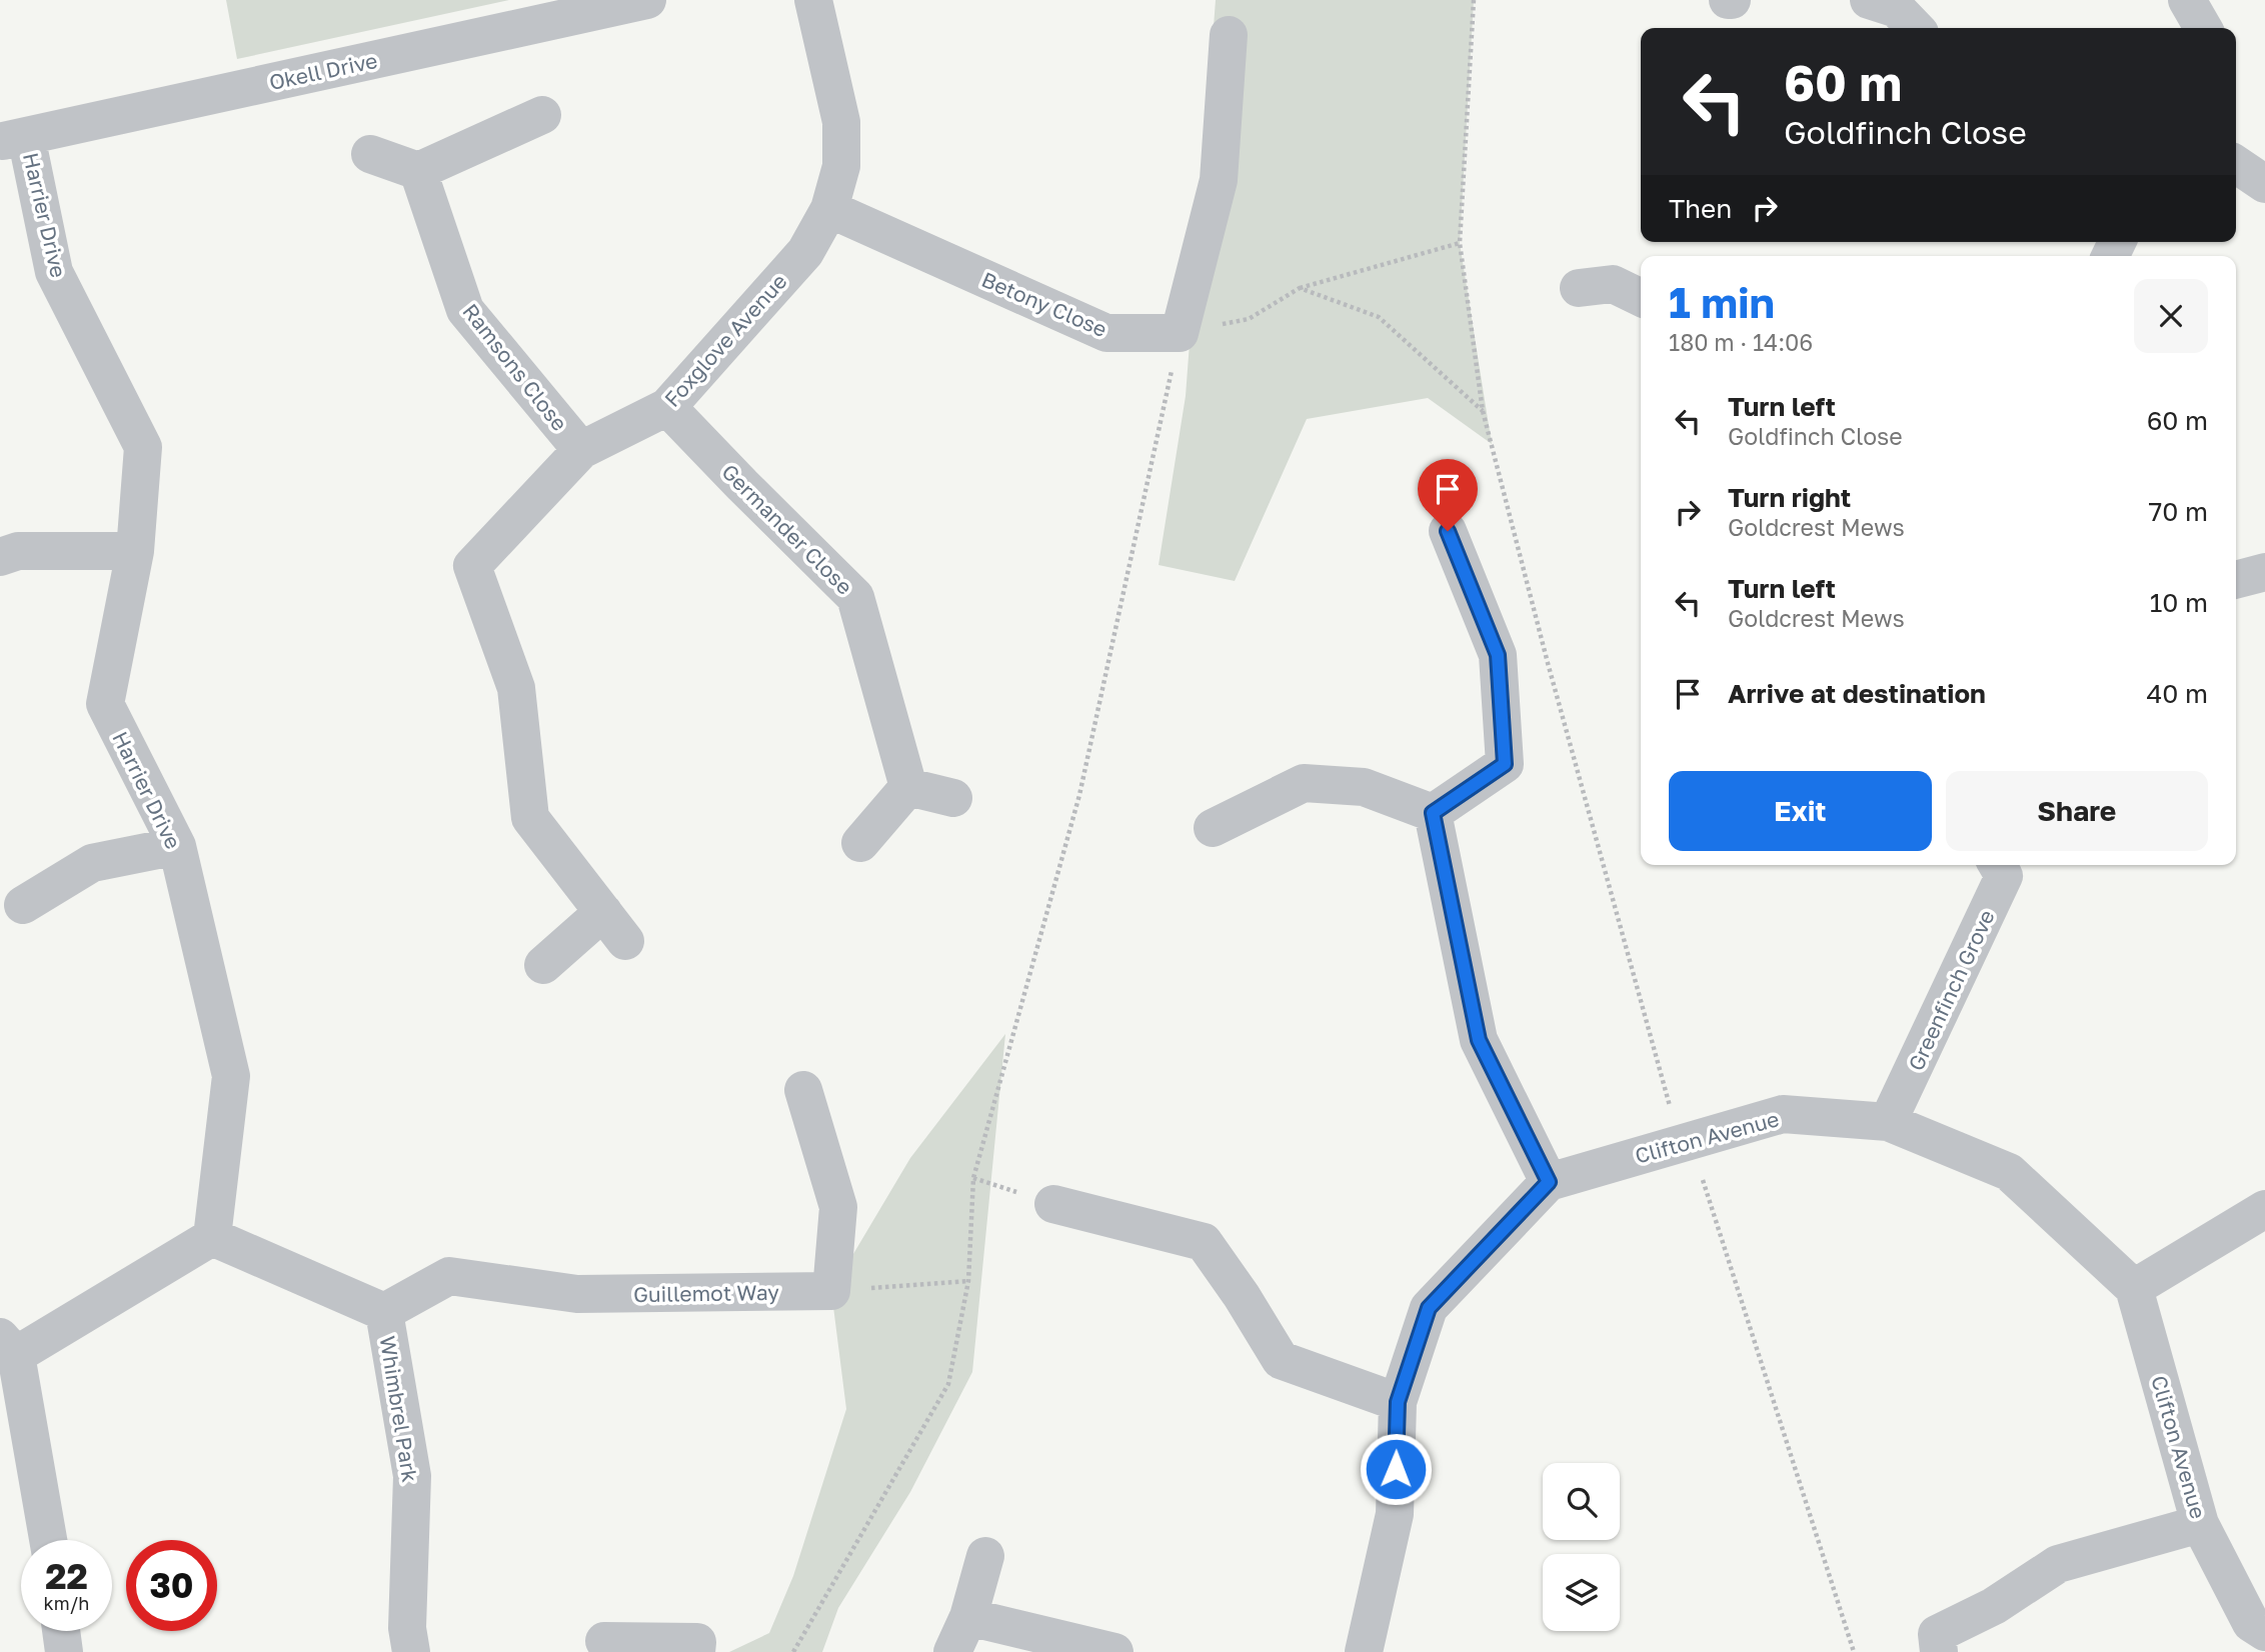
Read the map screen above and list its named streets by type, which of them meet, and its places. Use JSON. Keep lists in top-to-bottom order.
{
  "streets": {
    "street": [
      "Okell Drive",
      "Harrier Drive",
      "Betony Close",
      "Foxglove Avenue",
      "Ramsons Close",
      "Germander Close",
      "Greenfinch Grove",
      "Clifton Avenue",
      "Guillemot Way",
      "Whimbrel Park"
    ]
  },
  "crossings": [
    ["Okell Drive", "Harrier Drive"],
    ["Harrier Drive", "Whimbrel Park"],
    ["Betony Close", "Foxglove Avenue"],
    ["Foxglove Avenue", "Ramsons Close"],
    ["Foxglove Avenue", "Germander Close"],
    ["Greenfinch Grove", "Clifton Avenue"],
    ["Guillemot Way", "Whimbrel Park"]
  ],
  "page": {
    "turn": ["60 m", "Goldfinch Close"],
    "then": "Then",
    "heading": ["1 min", "180 m · 14:06"],
    "list": [
      {
        "name": "Turn left",
        "note": "Goldfinch Close",
        "value": "60 m"
      },
      {
        "name": "Turn right",
        "note": "Goldcrest Mews",
        "value": "70 m"
      },
      {
        "name": "Turn left",
        "note": "Goldcrest Mews",
        "value": "10 m"
      },
      {
        "name": "Arrive at destination",
        "value": "40 m"
      }
    ],
    "buttons": ["Exit", "Share"],
    "speed": "22 km/h",
    "limit": "30"
  }
}
